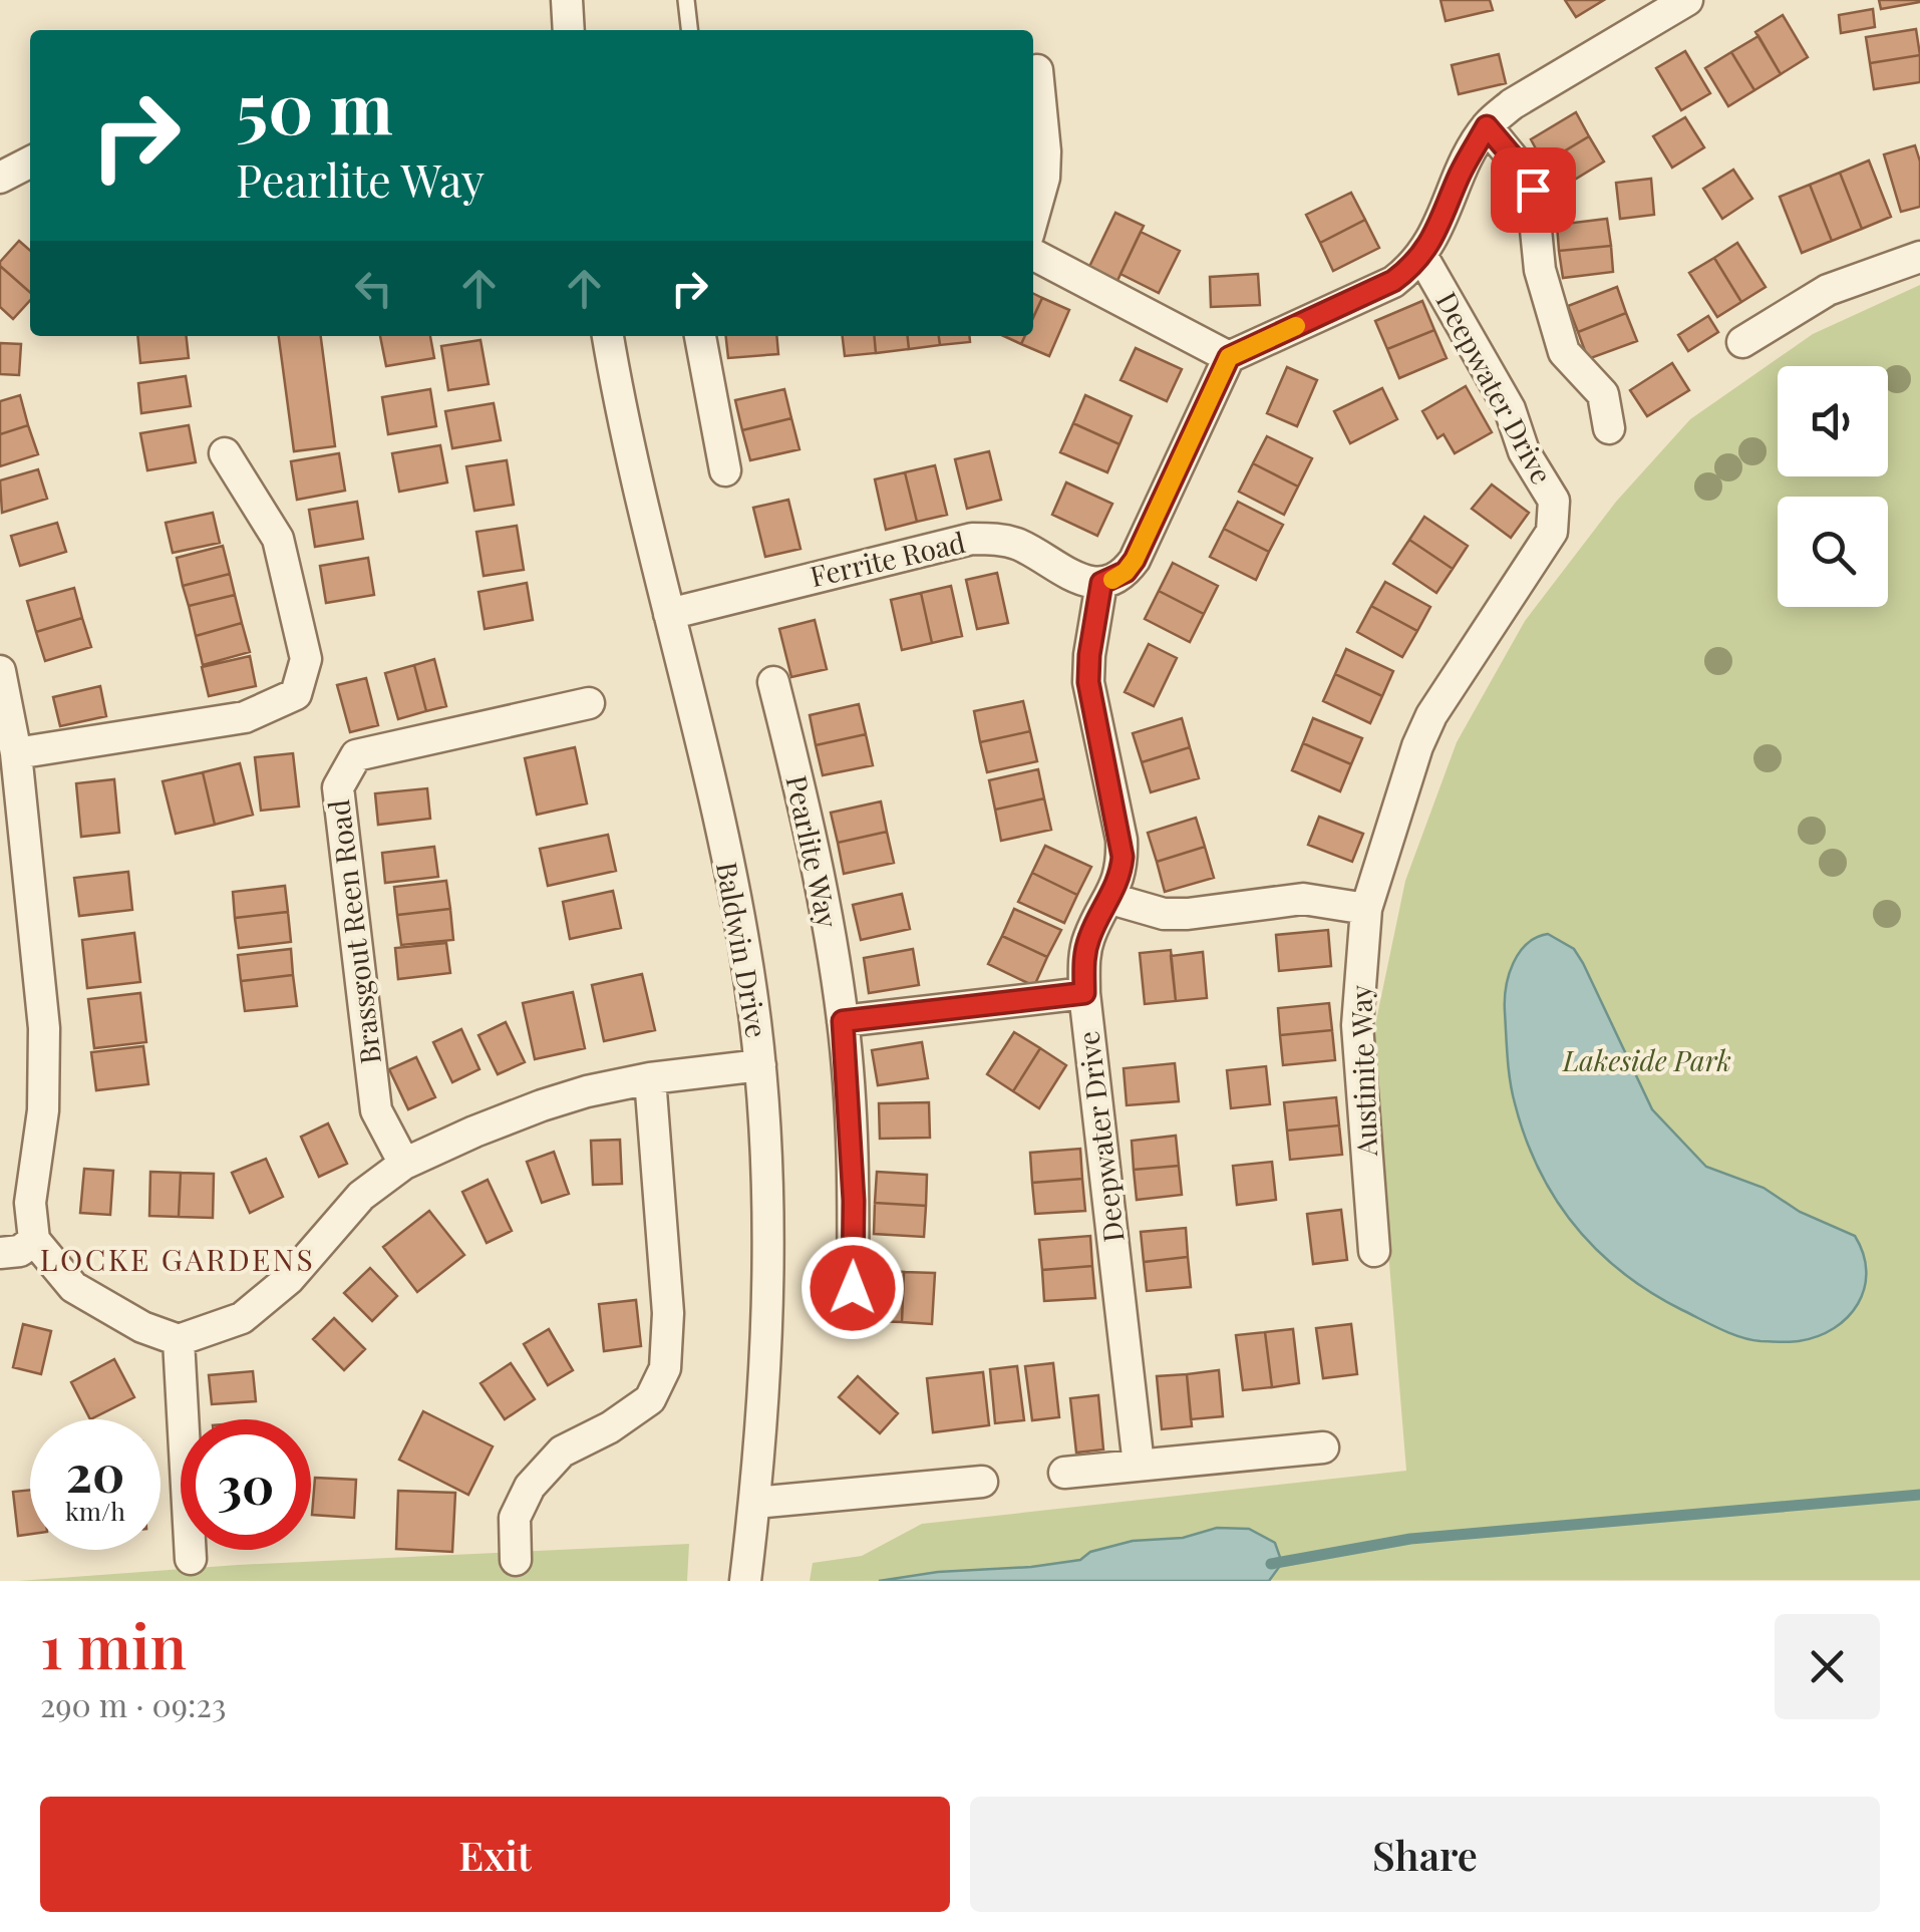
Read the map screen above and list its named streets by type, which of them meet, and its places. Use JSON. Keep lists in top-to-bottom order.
{
  "streets": {
    "street": [
      "Deepwater Drive",
      "Ferrite Road",
      "Pearlite Way",
      "Brassgout Reen Road",
      "Baldwin Drive",
      "Austinite Way"
    ]
  },
  "crossings": [
    ["Deepwater Drive", "Ferrite Road"],
    ["Deepwater Drive", "Austinite Way"],
    ["Ferrite Road", "Baldwin Drive"]
  ],
  "districts": ["LOCKE GARDENS"],
  "parks": ["Lakeside Park"],
  "page": {
    "turn": ["50 m", "Pearlite Way"],
    "speed": "20 km/h",
    "limit": "30",
    "heading": ["1 min", "290 m · 09:23"],
    "buttons": ["Exit", "Share"]
  }
}
